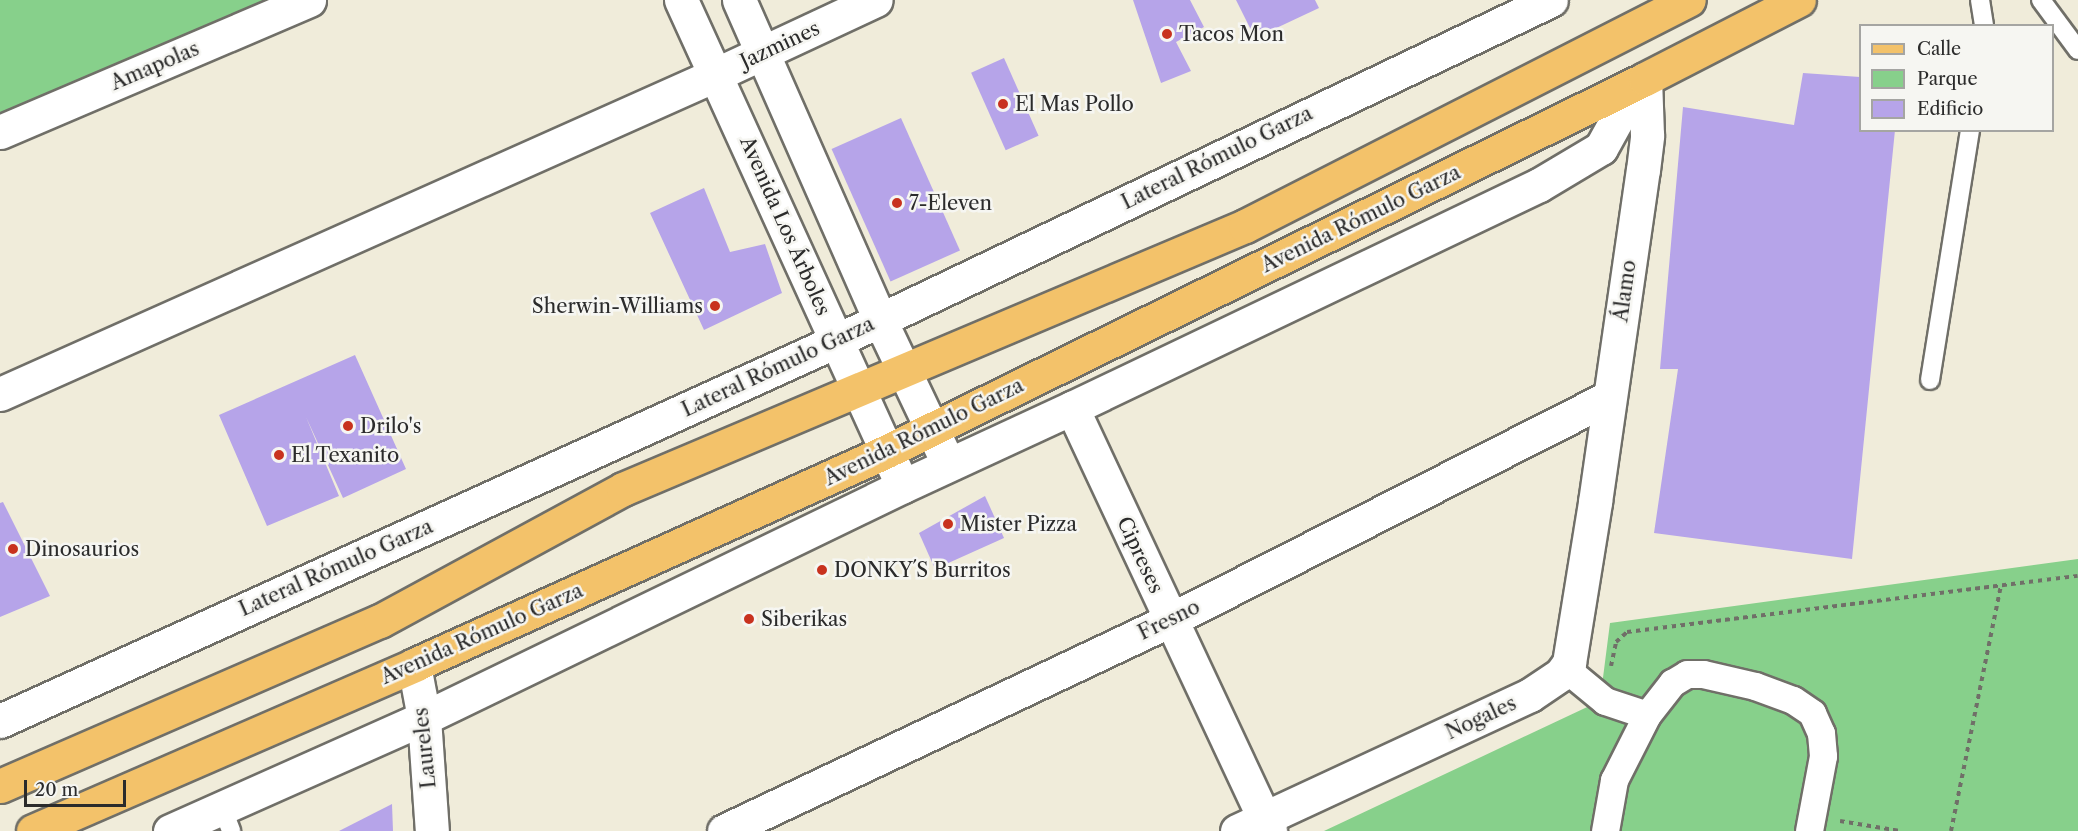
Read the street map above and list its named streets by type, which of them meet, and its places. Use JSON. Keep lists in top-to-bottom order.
{
  "streets": {
    "main road": ["Avenida Rómulo Garza"],
    "street": [
      "Jazmines",
      "Amapolas",
      "Lateral Rómulo Garza",
      "Avenida Los Árboles",
      "Álamo",
      "Cipreses",
      "Fresno",
      "Nogales",
      "Laureles"
    ]
  },
  "crossings": [
    ["Jazmines", "Avenida Los Árboles"],
    ["Lateral Rómulo Garza", "Avenida Los Árboles"],
    ["Avenida Rómulo Garza", "Avenida Los Árboles"],
    ["Avenida Rómulo Garza", "Álamo"],
    ["Avenida Rómulo Garza", "Laureles"],
    ["Álamo", "Fresno"],
    ["Álamo", "Nogales"],
    ["Cipreses", "Fresno"],
    ["Cipreses", "Nogales"]
  ],
  "places": [
    "Tacos Mon",
    "El Mas Pollo",
    "7-Eleven",
    "Sherwin-Williams",
    "Drilo's",
    "El Texanito",
    "Mister Pizza",
    "Dinosaurios",
    "DONKY´S Burritos",
    "Siberikas"
  ],
  "legend": ["Calle", "Parque", "Edificio"],
  "scale_bar": "20 m"
}
